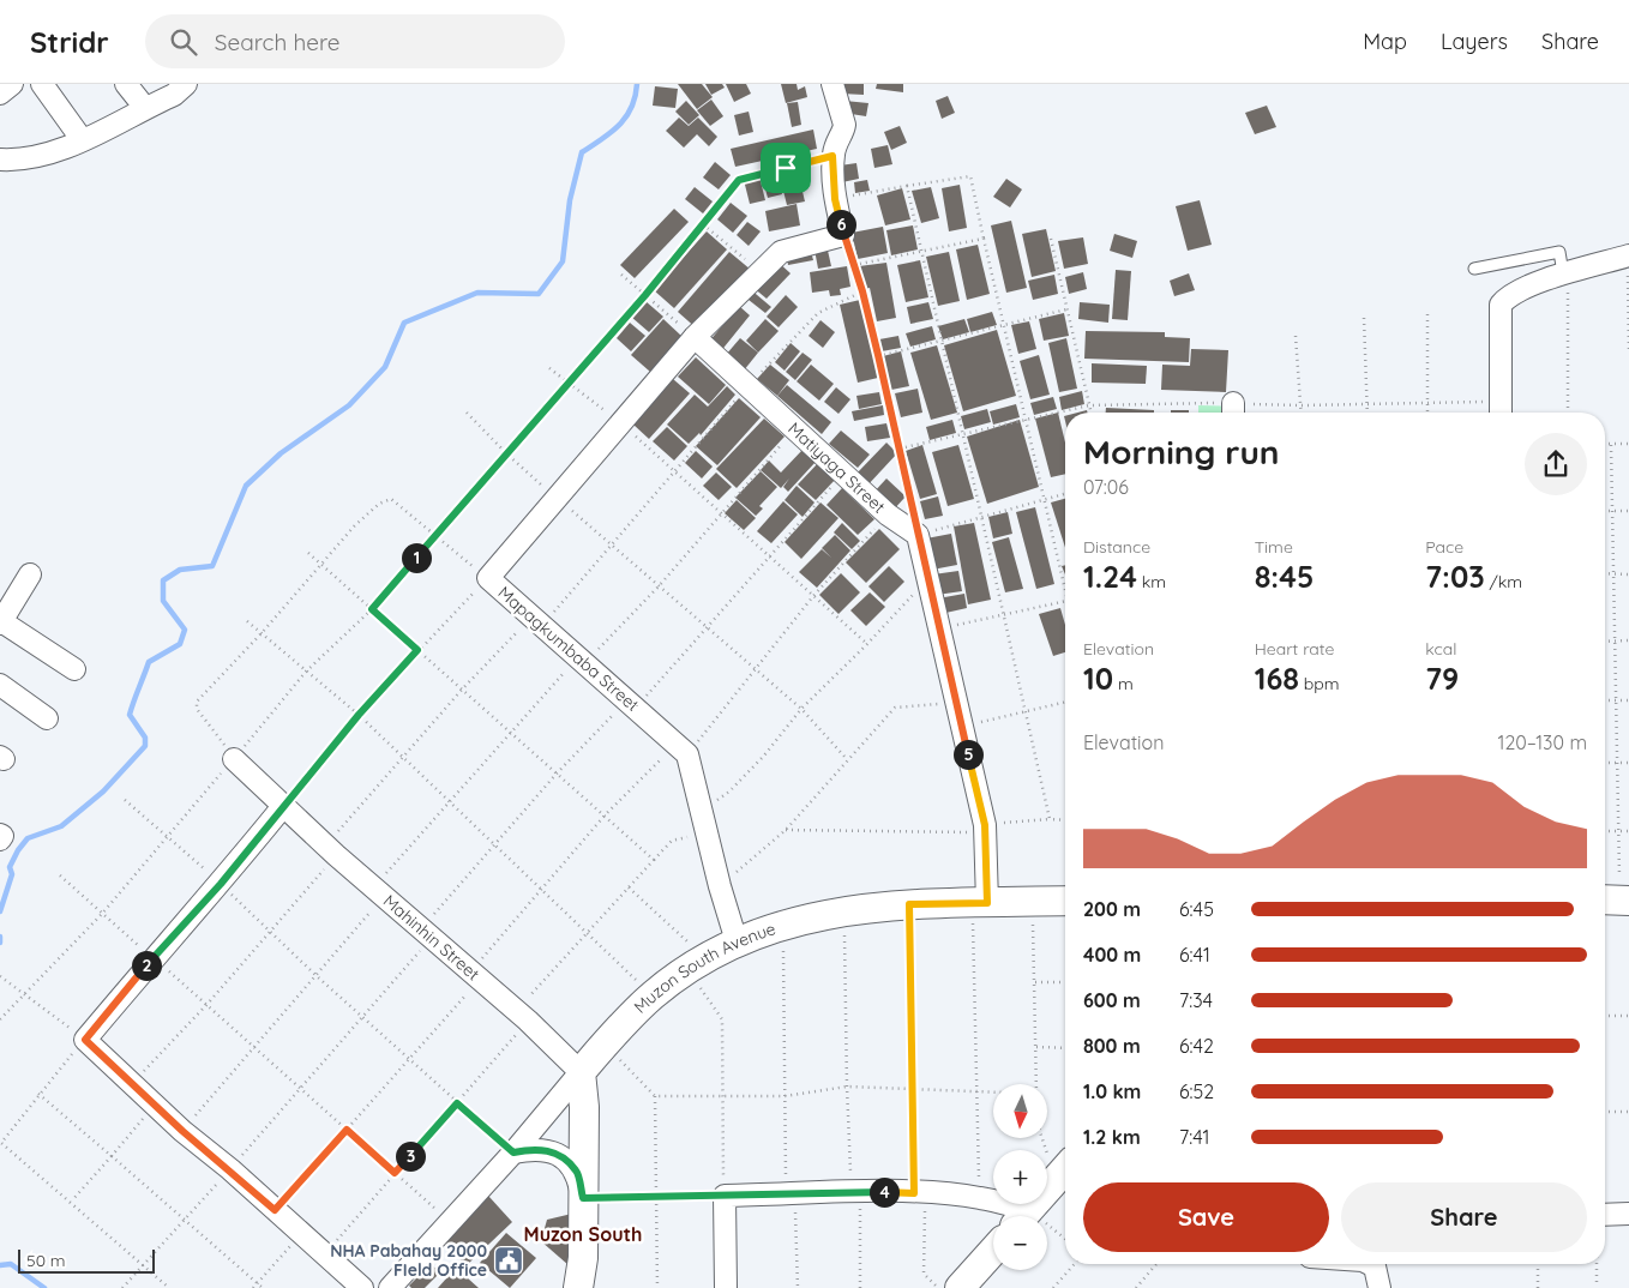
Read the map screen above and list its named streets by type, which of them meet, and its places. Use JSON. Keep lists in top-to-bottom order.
{
  "streets": {
    "street": [
      "Matiyaga Street",
      "Mapagkumbaba Street",
      "Mahinhin Street",
      "Muzon South Avenue"
    ]
  },
  "crossings": [
    ["Matiyaga Street", "Mapagkumbaba Street"],
    ["Mahinhin Street", "Muzon South Avenue"]
  ],
  "districts": ["Muzon South"],
  "places": {
    "public building": ["NHA Pabahay 2000 FIeld Office"]
  },
  "scale_bar": "50 m",
  "north": "bottom",
  "page": {
    "header": "Stridr",
    "search": "Search here",
    "nav": ["Map", "Layers", "Share"],
    "pins": [
      "6",
      "1",
      "5",
      "2",
      "3",
      "4"
    ],
    "heading": ["Morning run", "07:06"],
    "stats": [
      ["Distance", "1.24 km"],
      ["Time", "8:45"],
      ["Pace", "7:03 /km"],
      ["Elevation", "10 m"],
      ["Heart rate", "168 bpm"],
      ["kcal", "79"]
    ],
    "chart": ["Elevation", "120–130 m"],
    "list": [
      {
        "name": "200 m",
        "note": "6:45"
      },
      {
        "name": "400 m",
        "note": "6:41"
      },
      {
        "name": "600 m",
        "note": "7:34"
      },
      {
        "name": "800 m",
        "note": "6:42"
      },
      {
        "name": "1.0 km",
        "note": "6:52"
      },
      {
        "name": "1.2 km",
        "note": "7:41"
      }
    ],
    "map_buttons": ["+", "−"],
    "buttons": ["Save", "Share"],
    "scale": "50 m"
  }
}
